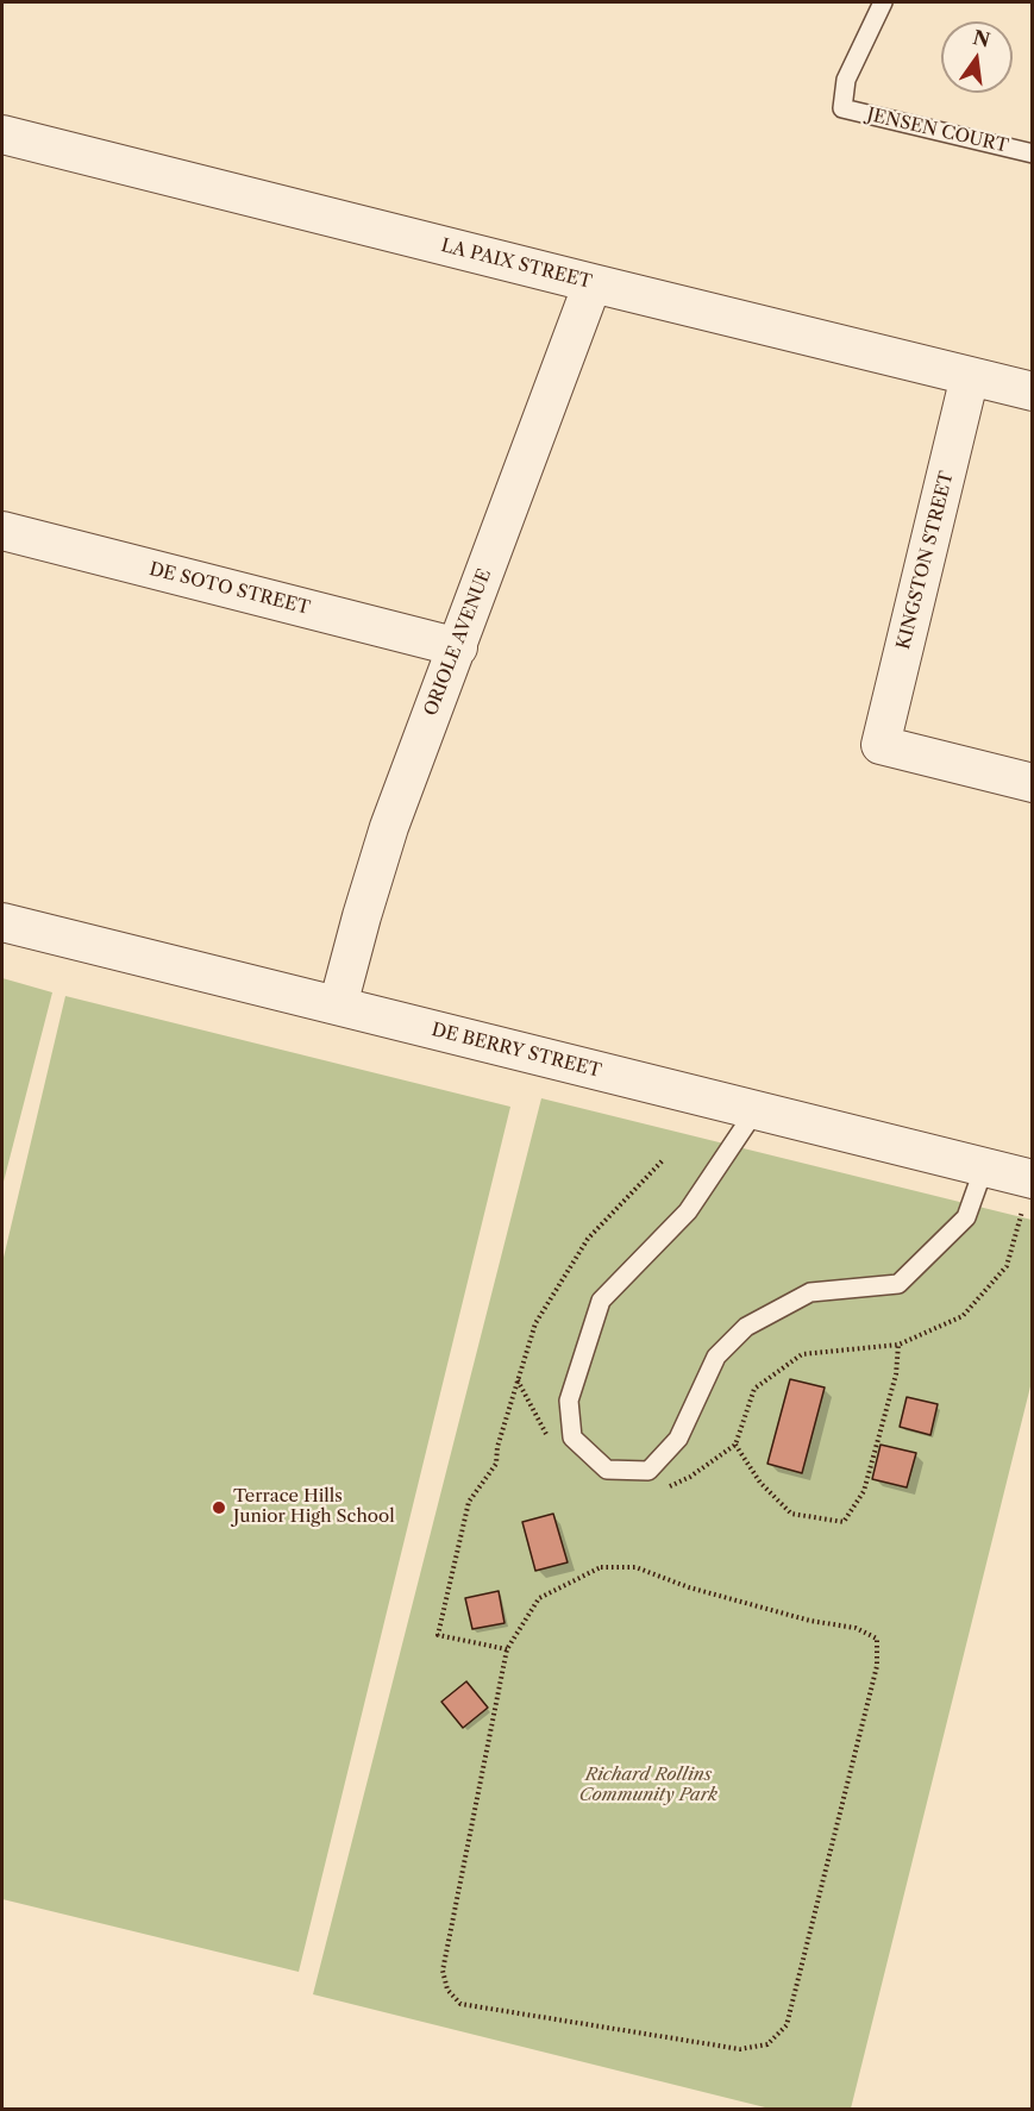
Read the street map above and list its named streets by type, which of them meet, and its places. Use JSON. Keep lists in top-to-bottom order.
{
  "streets": {
    "street": [
      "LA PAIX STREET",
      "KINGSTON STREET",
      "DE SOTO STREET",
      "ORIOLE AVENUE",
      "DE BERRY STREET"
    ],
    "lane": ["JENSEN COURT"]
  },
  "crossings": [
    ["LA PAIX STREET", "KINGSTON STREET"],
    ["LA PAIX STREET", "ORIOLE AVENUE"],
    ["DE SOTO STREET", "ORIOLE AVENUE"],
    ["ORIOLE AVENUE", "DE BERRY STREET"]
  ],
  "parks": ["Richard Rollins Community Park"],
  "places": ["Terrace Hills Junior High School"],
  "north": "top"
}
